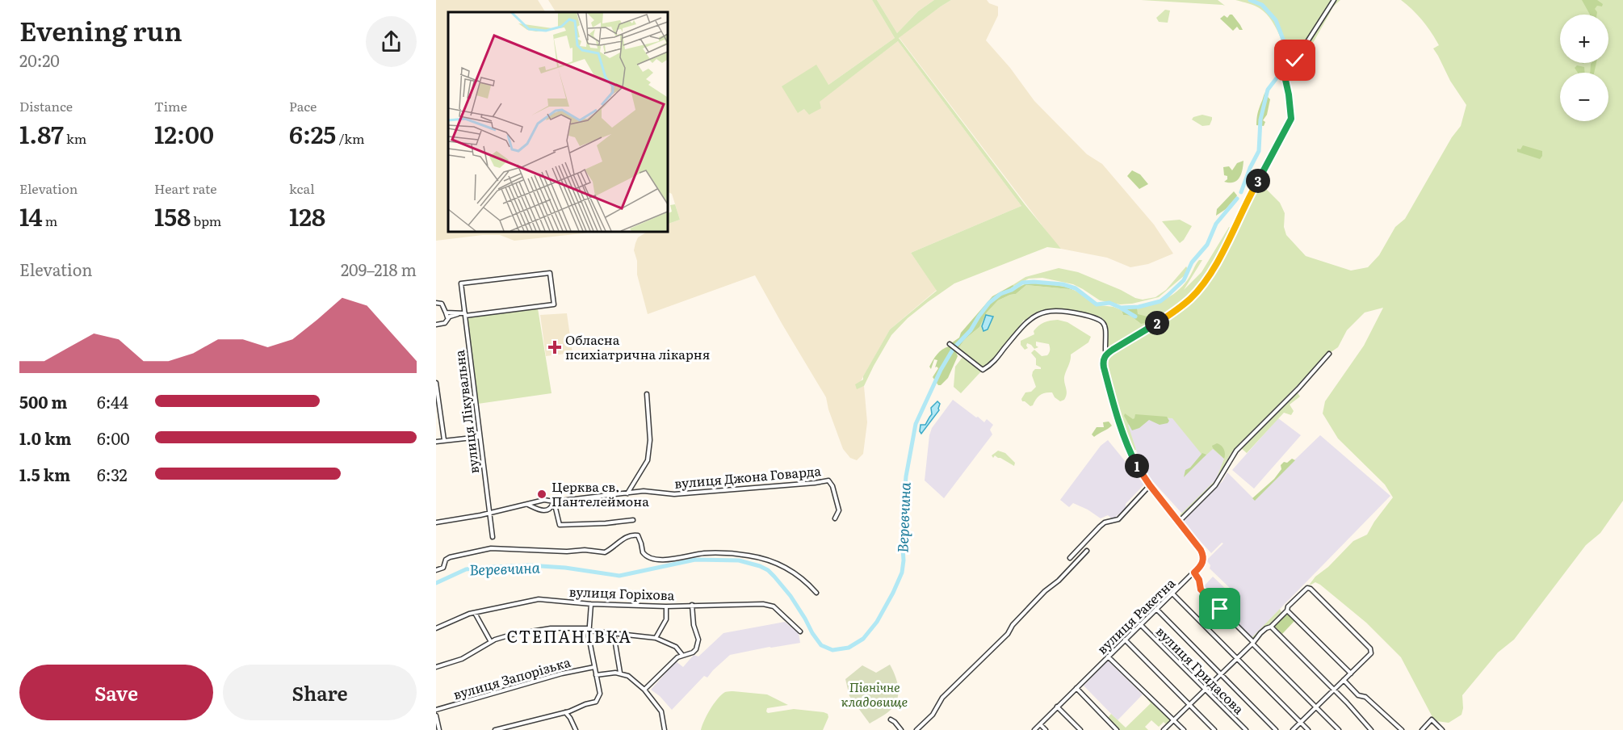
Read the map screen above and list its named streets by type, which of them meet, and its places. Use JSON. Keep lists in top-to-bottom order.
{
  "streets": {
    "street": [
      "вулиця Лікувальна",
      "вулиця Джона Говарда",
      "вулиця Горіхова",
      "вулиця Ракетна",
      "вулиця Гридасова",
      "вулиця Запорізька"
    ]
  },
  "crossings": [
    ["вулиця Лікувальна", "вулиця Джона Говарда"],
    ["вулиця Ракетна", "вулиця Гридасова"]
  ],
  "districts": ["СТЕПАНІВКА"],
  "water": ["Веревчина"],
  "parks": ["Північне кладовище"],
  "places": {
    "health": ["Обласна психіатрична лікарня"],
    "other": ["Церква св. Пантелеймона"]
  },
  "page": {
    "heading": ["Evening run", "20:20"],
    "map_buttons": ["+", "−"],
    "stats": [
      ["Distance", "1.87 km"],
      ["Time", "12:00"],
      ["Pace", "6:25 /km"],
      ["Elevation", "14 m"],
      ["Heart rate", "158 bpm"],
      ["kcal", "128"]
    ],
    "pins": ["3", "2", "1"],
    "chart": ["Elevation", "209–218 m"],
    "list": [
      {
        "name": "500 m",
        "note": "6:44"
      },
      {
        "name": "1.0 km",
        "note": "6:00"
      },
      {
        "name": "1.5 km",
        "note": "6:32"
      }
    ],
    "buttons": ["Save", "Share"]
  }
}
